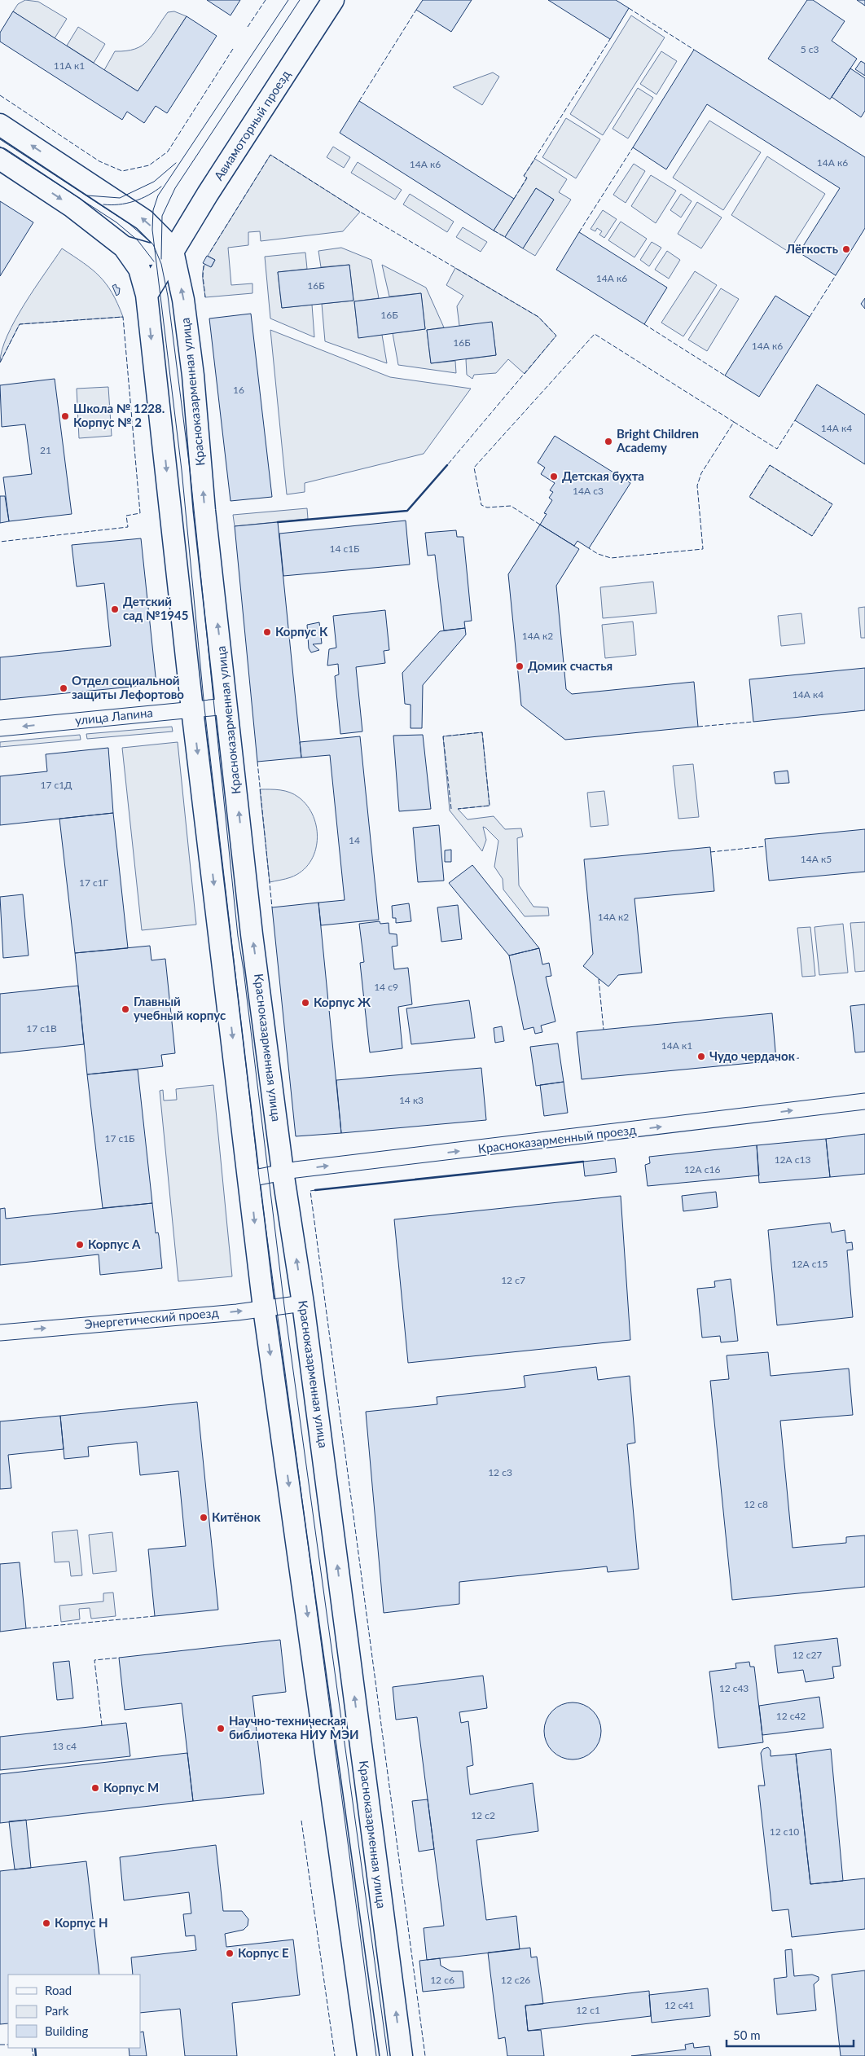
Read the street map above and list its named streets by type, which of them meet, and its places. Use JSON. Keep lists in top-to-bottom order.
{
  "streets": {
    "main road": ["Авиамоторный проезд", "Красноказарменная улица"],
    "street": ["улица Лапина", "Красноказарменный проезд", "Энергетический проезд"]
  },
  "crossings": [
    ["Авиамоторный проезд", "Красноказарменная улица"],
    ["Красноказарменная улица", "улица Лапина"],
    ["Красноказарменная улица", "Красноказарменный проезд"],
    ["Красноказарменная улица", "Энергетический проезд"]
  ],
  "one_way": ["улица Лапина", "Красноказарменный проезд", "Энергетический проезд"],
  "places": [
    "Лёгкость",
    "Школа № 1228. Корпус № 2",
    "Bright Children Academy",
    "Детская бухта",
    "Детский сад №1945",
    "Корпус К",
    "Домик счастья",
    "Отдел социальной защиты Лефортово",
    "Корпус Ж",
    "Главный учебный корпус",
    "Чудо чердачок",
    "Корпус А",
    "Китёнок",
    "Научно-техническая библиотека НИУ МЭИ",
    "Корпус М",
    "Корпус Н",
    "Корпус Е"
  ],
  "house_numbers": [
    "5 с3",
    "11А к1",
    "14А к6",
    "14А к6",
    "14А к6",
    "16Б",
    "16Б",
    "16Б",
    "14А к6",
    "16",
    "14А к4",
    "21",
    "14А с3",
    "14 с1Б",
    "14А к2",
    "14А к4",
    "17 с1Д",
    "14",
    "14А к5",
    "17 с1Г",
    "14А к2",
    "14 с9",
    "17 с1В",
    "14А к1",
    "14 к3",
    "17 с1Б",
    "12А с13",
    "12А с16",
    "12А с15",
    "12 с7",
    "12 с3",
    "12 с8",
    "12 с27",
    "12 с43",
    "12 с42",
    "13 с4",
    "12 с2",
    "12 с10",
    "12 с6",
    "12 с26",
    "12 с41",
    "12 с1"
  ],
  "legend": ["Road", "Park", "Building"],
  "scale_bar": "50 m"
}
